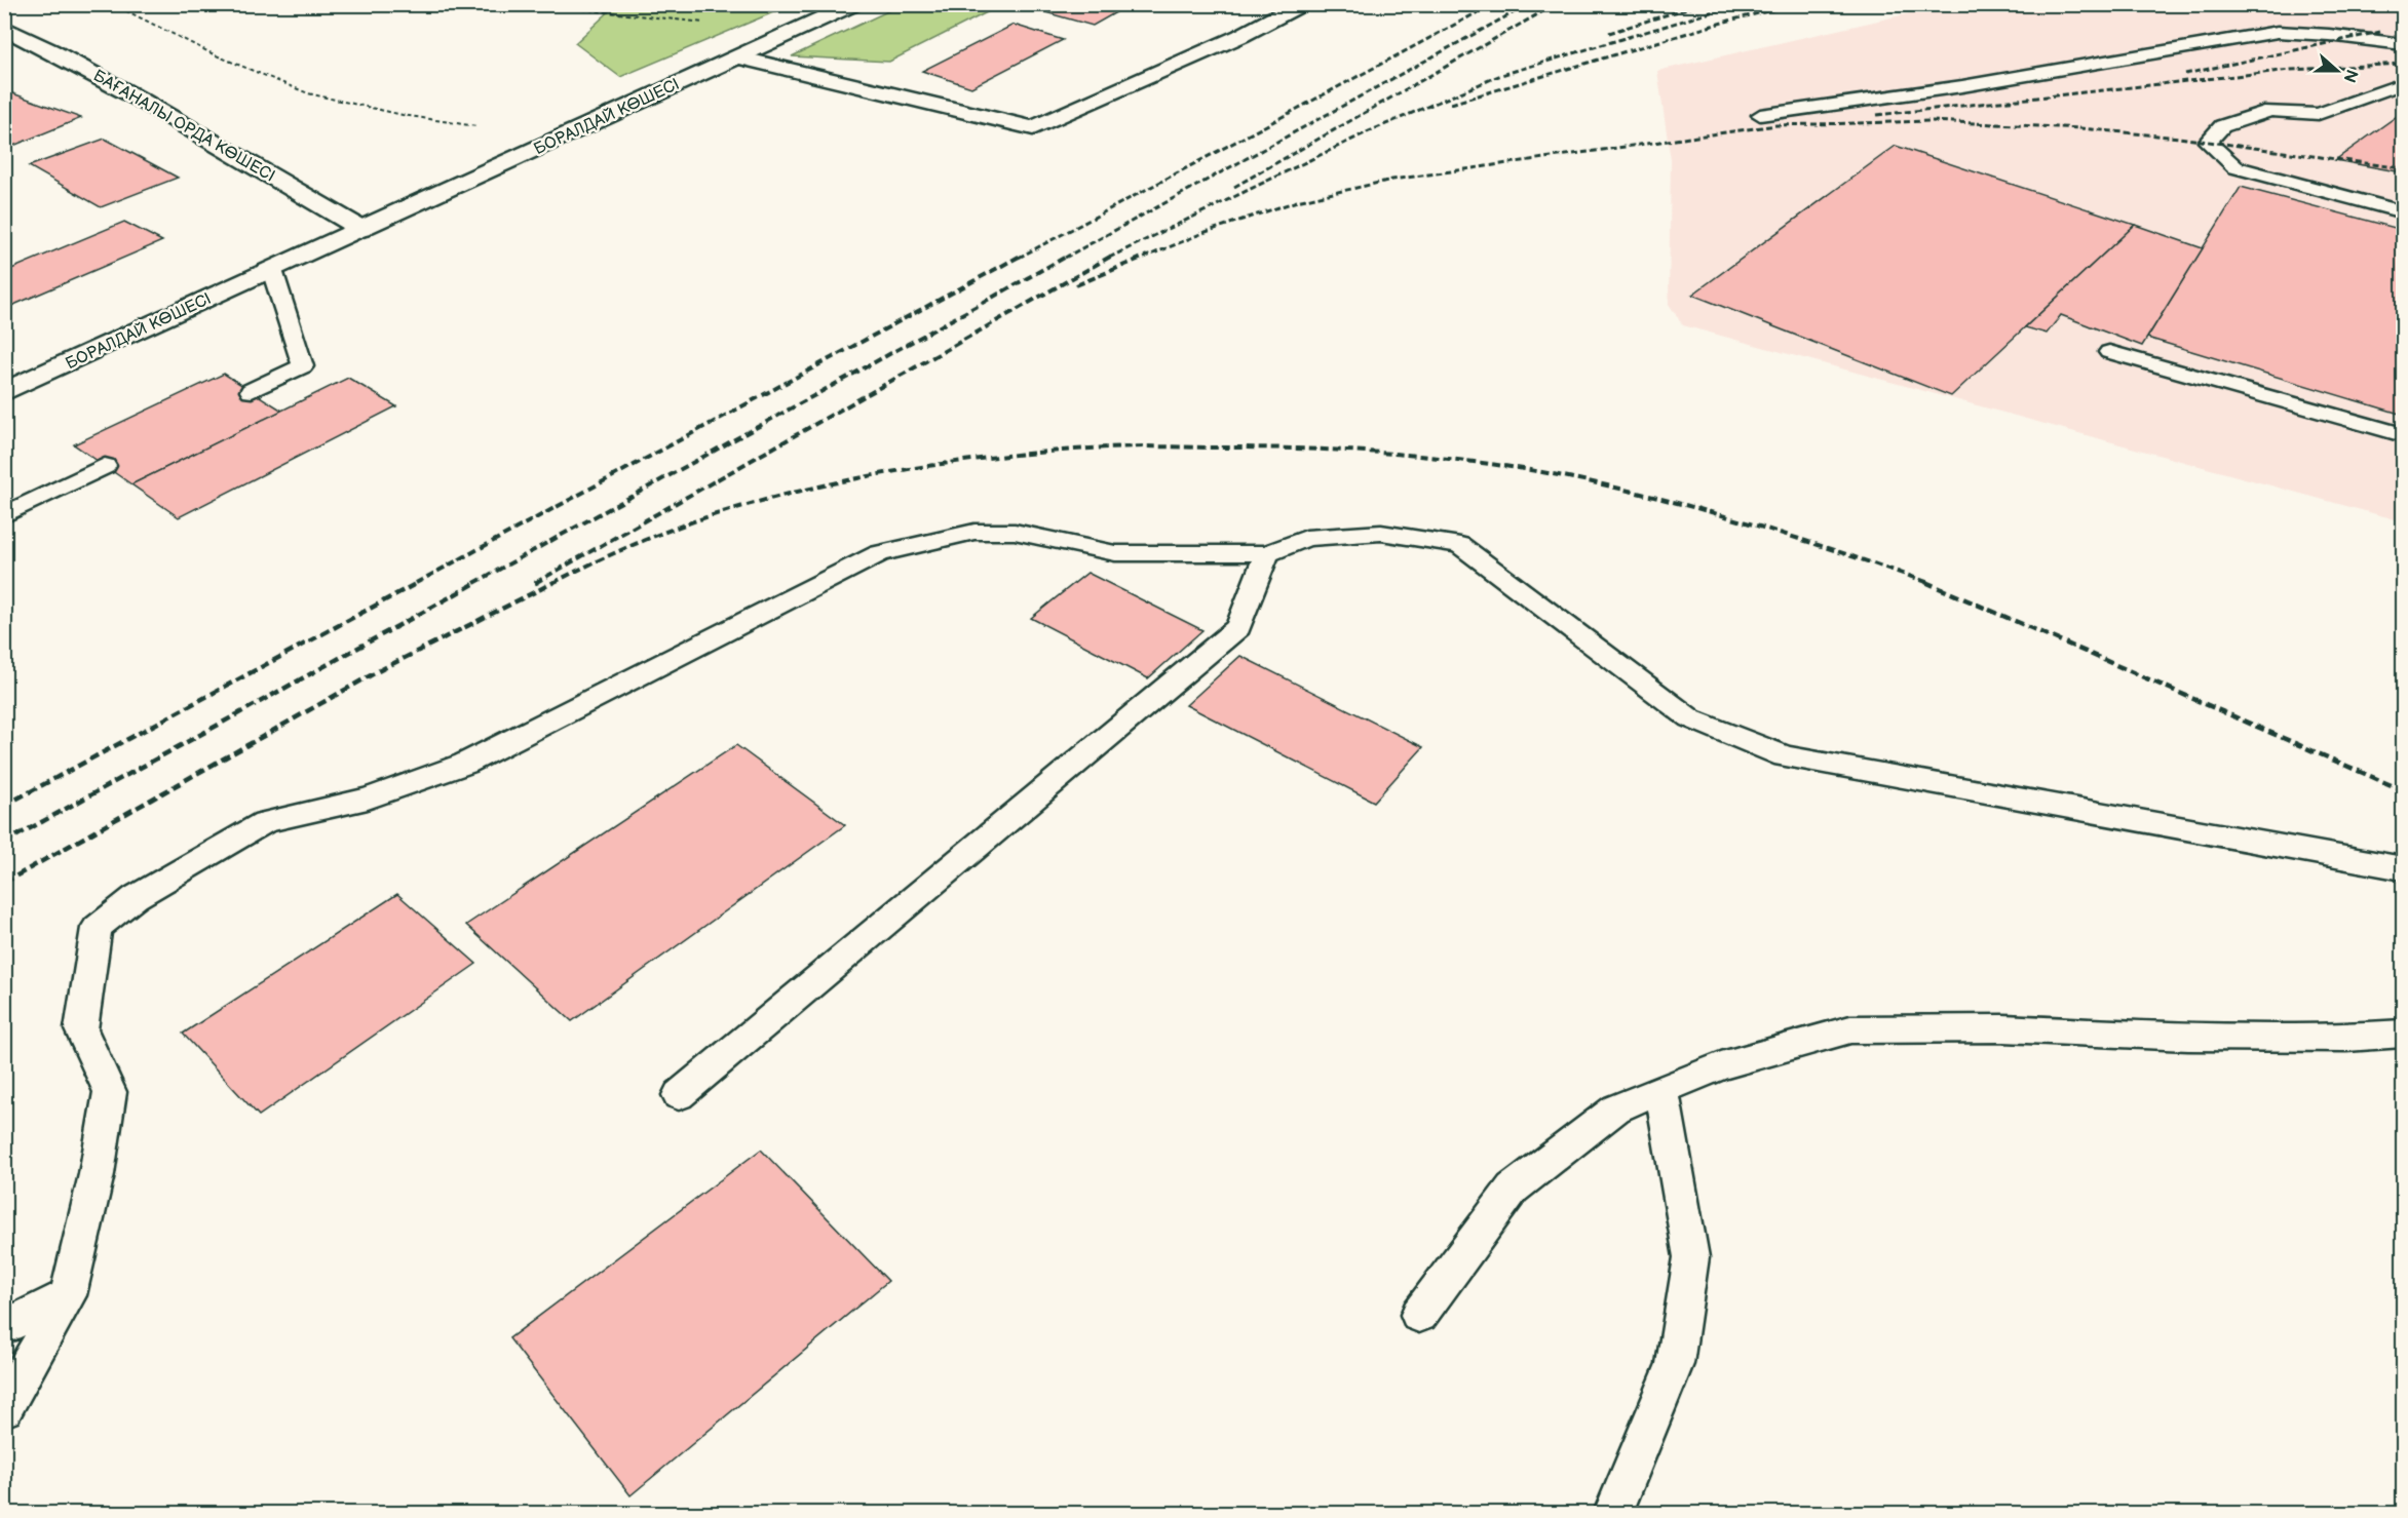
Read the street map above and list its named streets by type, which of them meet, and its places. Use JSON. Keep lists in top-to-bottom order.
{
  "streets": {
    "street": ["БОРАЛДАЙ КӨШЕСІ", "БАҒАНАЛЫ ОРДА КӨШЕСІ"]
  },
  "crossings": [
    ["БОРАЛДАЙ КӨШЕСІ", "БАҒАНАЛЫ ОРДА КӨШЕСІ"]
  ],
  "north": "right"
}
